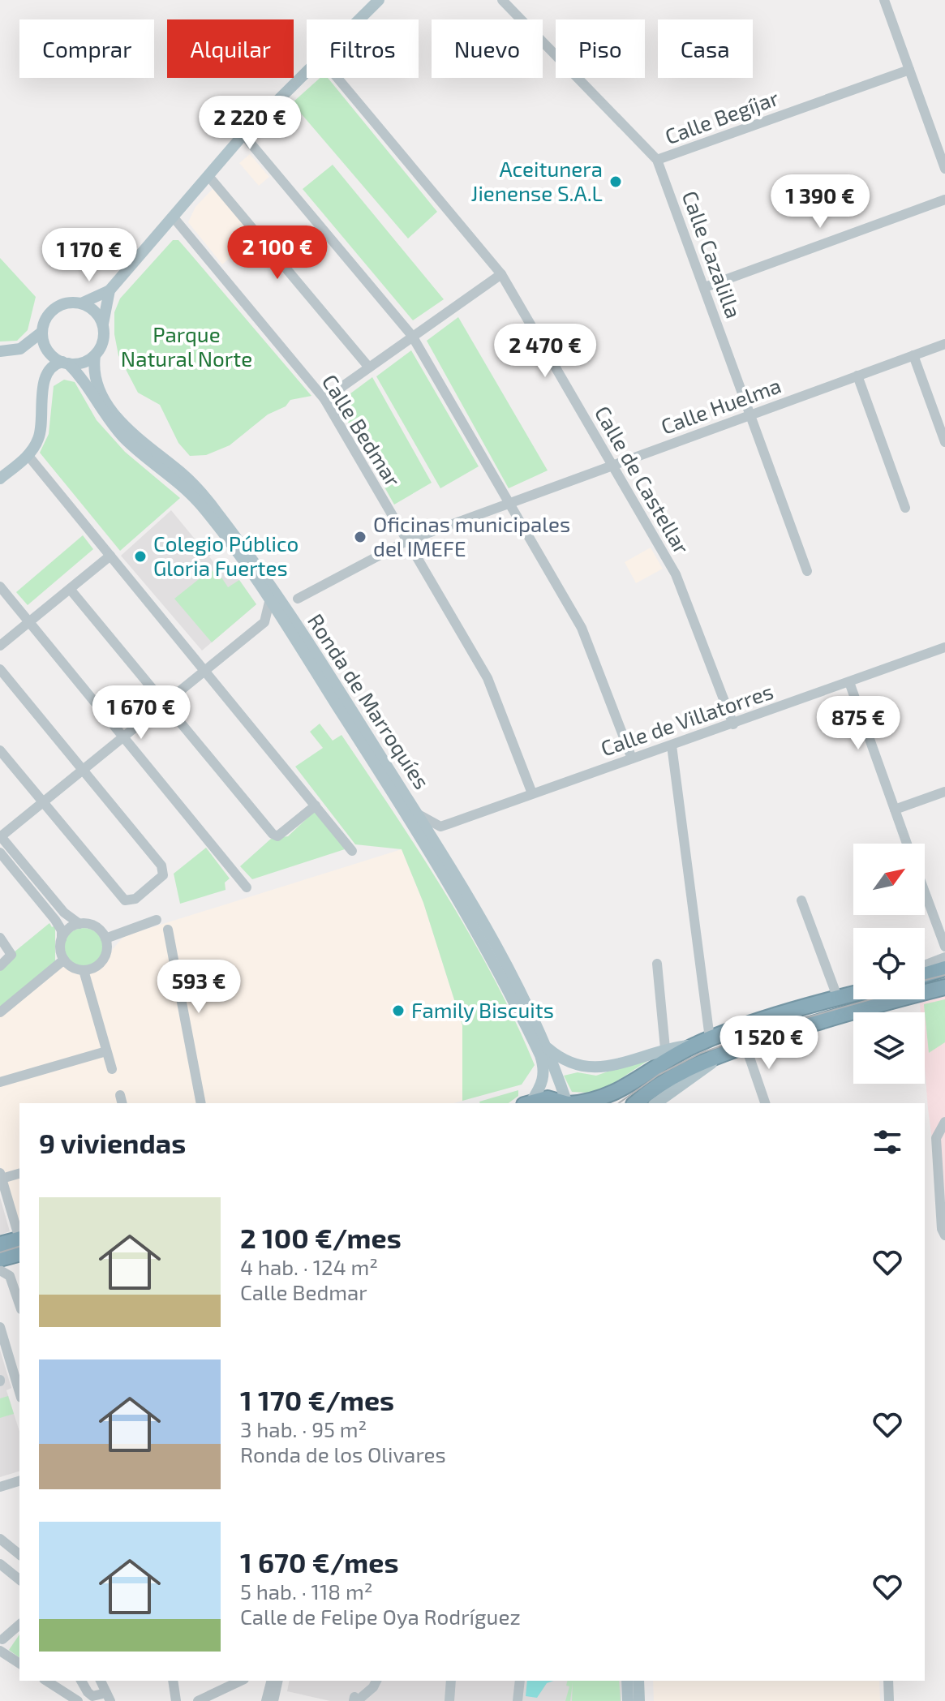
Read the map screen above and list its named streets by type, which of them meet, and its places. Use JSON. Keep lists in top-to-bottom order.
{
  "streets": {
    "main road": ["Ronda de Marroquíes"],
    "street": [
      "Calle Begíjar",
      "Calle Cazalilla",
      "Calle Huelma",
      "Calle Bedmar",
      "Calle de Castellar",
      "Calle de Villatorres"
    ]
  },
  "crossings": [
    ["Calle Begíjar", "Calle Cazalilla"],
    ["Calle Cazalilla", "Calle Huelma"],
    ["Calle Huelma", "Calle Bedmar"],
    ["Calle Huelma", "Calle de Castellar"],
    ["Calle Bedmar", "Calle de Villatorres"],
    ["Calle de Castellar", "Calle de Villatorres"]
  ],
  "parks": ["Parque Natural Norte"],
  "places": [
    "Aceitunera Jienense S.A.L",
    "Oficinas municipales del IMEFE",
    "Colegio Público Gloria Fuertes",
    "Family Biscuits"
  ],
  "north": "top right",
  "page": {
    "chip": [
      "Comprar",
      "Alquilar",
      "Filtros",
      "Nuevo",
      "Piso",
      "Casa"
    ],
    "price": [
      "2 220 €",
      "1 390 €",
      "2 100 €",
      "1 170 €",
      "2 470 €",
      "1 670 €",
      "875 €",
      "593 €",
      "1 520 €"
    ],
    "heading": "9 viviendas",
    "list": [
      {
        "name": "2 100 €/mes",
        "note": "4 hab. · 124 m² · Calle Bedmar"
      },
      {
        "name": "1 170 €/mes",
        "note": "3 hab. · 95 m² · Ronda de los Olivares"
      },
      {
        "name": "1 670 €/mes",
        "note": "5 hab. · 118 m² · Calle de Felipe Oya Rodríguez"
      }
    ]
  }
}
